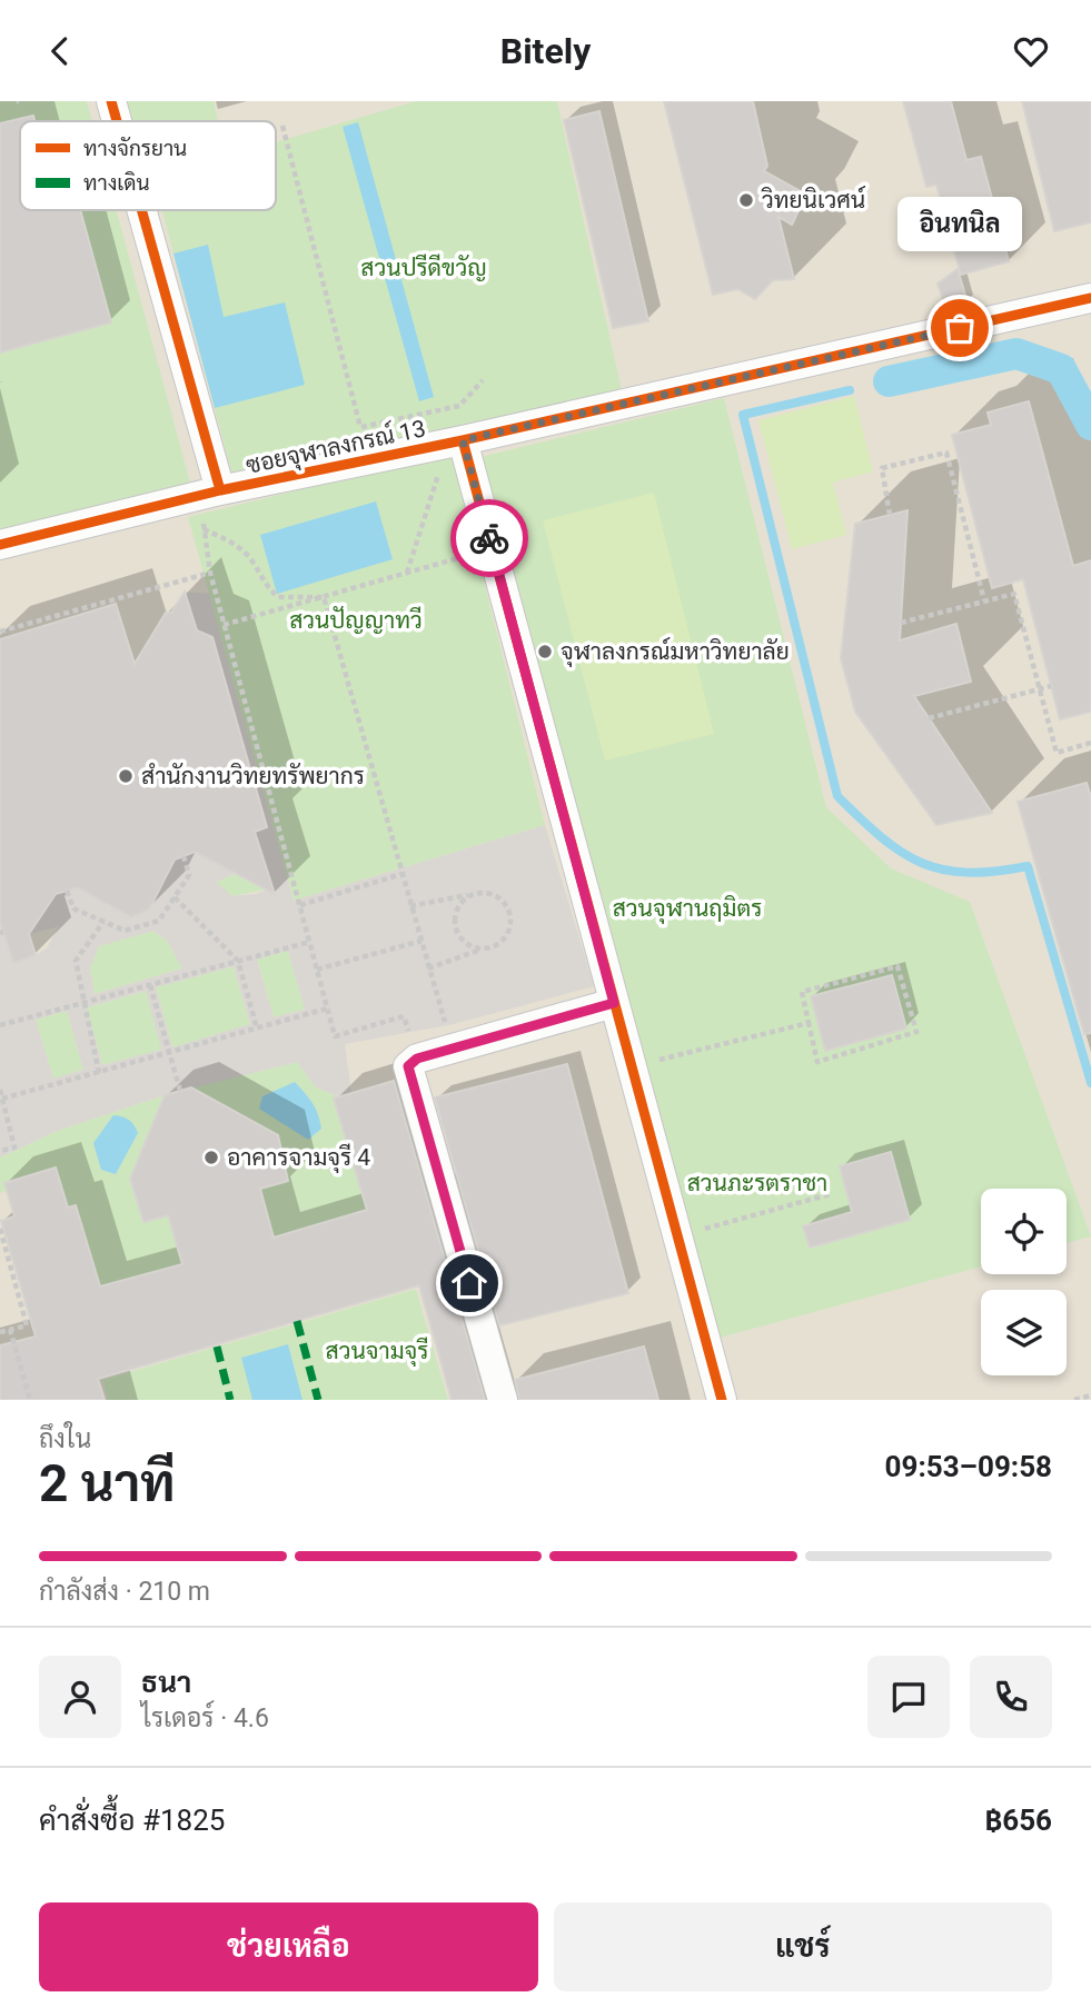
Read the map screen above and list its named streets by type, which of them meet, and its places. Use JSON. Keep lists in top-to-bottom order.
{
  "streets": {
    "street": ["ซอยจุฬาลงกรณ์ 13"]
  },
  "parks": [
    "สวนปรีดีขวัญ",
    "สวนปัญญาทวี",
    "สวนจุฬานฤมิตร",
    "สวนภะรตราชา",
    "สวนจามจุรี"
  ],
  "places": [
    "วิทยนิเวศน์",
    "อินทนิล",
    "จุฬาลงกรณ์มหาวิทยาลัย",
    "สำนักงานวิทยทรัพยากร",
    "อาคารจามจุรี 4"
  ],
  "legend": ["ทางจักรยาน", "ทางเดิน"],
  "page": {
    "header": "Bitely",
    "bubble": "อินทนิล",
    "heading": ["2 นาที", "ถึงใน", "09:53–09:58"],
    "panel": [
      "ธนา",
      "ไรเดอร์ · 4.6",
      "คำสั่งซื้อ #1825",
      "฿656"
    ],
    "bar": "กำลังส่ง · 210 m",
    "buttons": ["ช่วยเหลือ", "แชร์"]
  }
}
